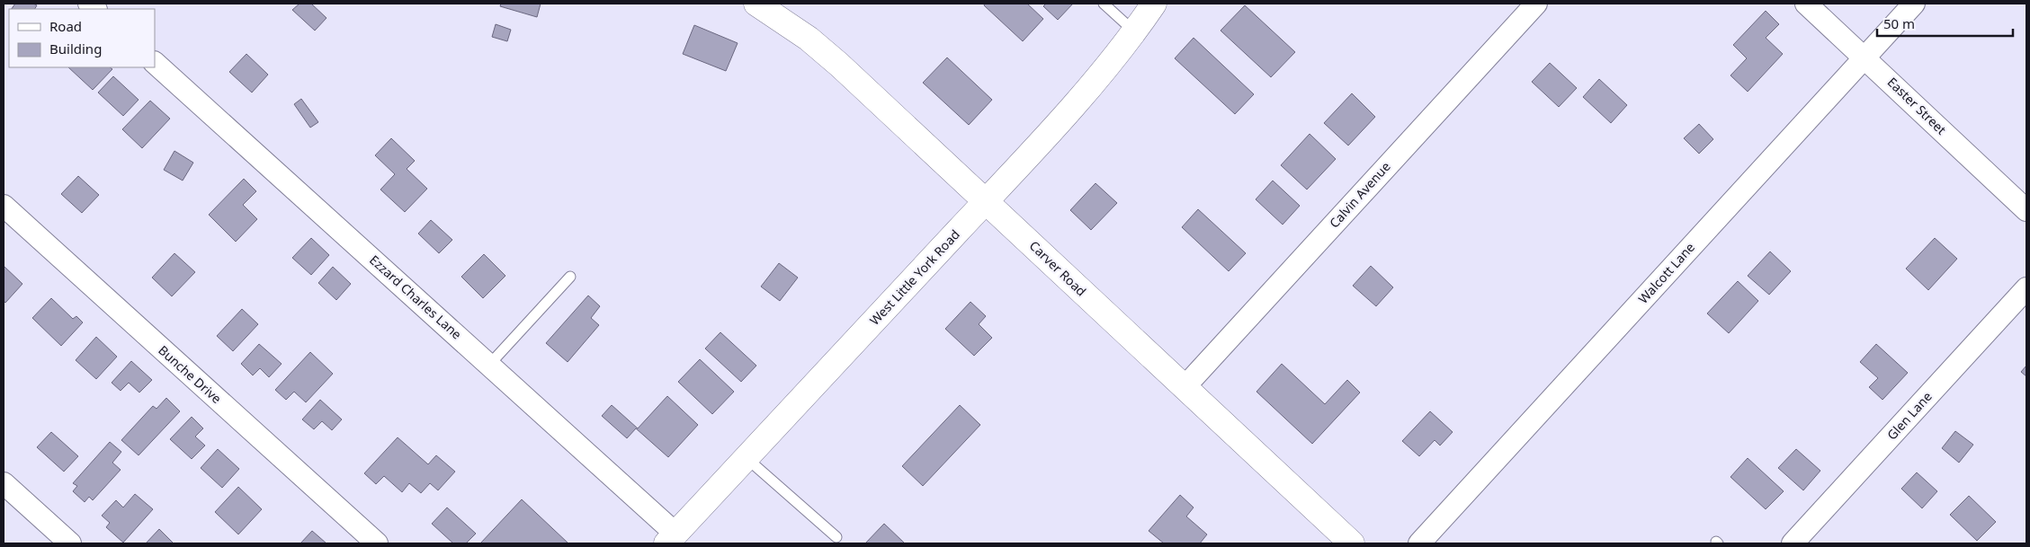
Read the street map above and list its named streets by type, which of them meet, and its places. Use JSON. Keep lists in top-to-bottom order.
{
  "streets": {
    "street": [
      "Easter Street",
      "Calvin Avenue",
      "Carver Road",
      "Walcott Lane",
      "West Little York Road",
      "Ezzard Charles Lane",
      "Bunche Drive",
      "Glen Lane"
    ]
  },
  "crossings": [
    ["Easter Street", "Walcott Lane"],
    ["Calvin Avenue", "Carver Road"],
    ["Carver Road", "West Little York Road"],
    ["West Little York Road", "Ezzard Charles Lane"]
  ],
  "legend": ["Road", "Building"],
  "scale_bar": "50 m"
}
